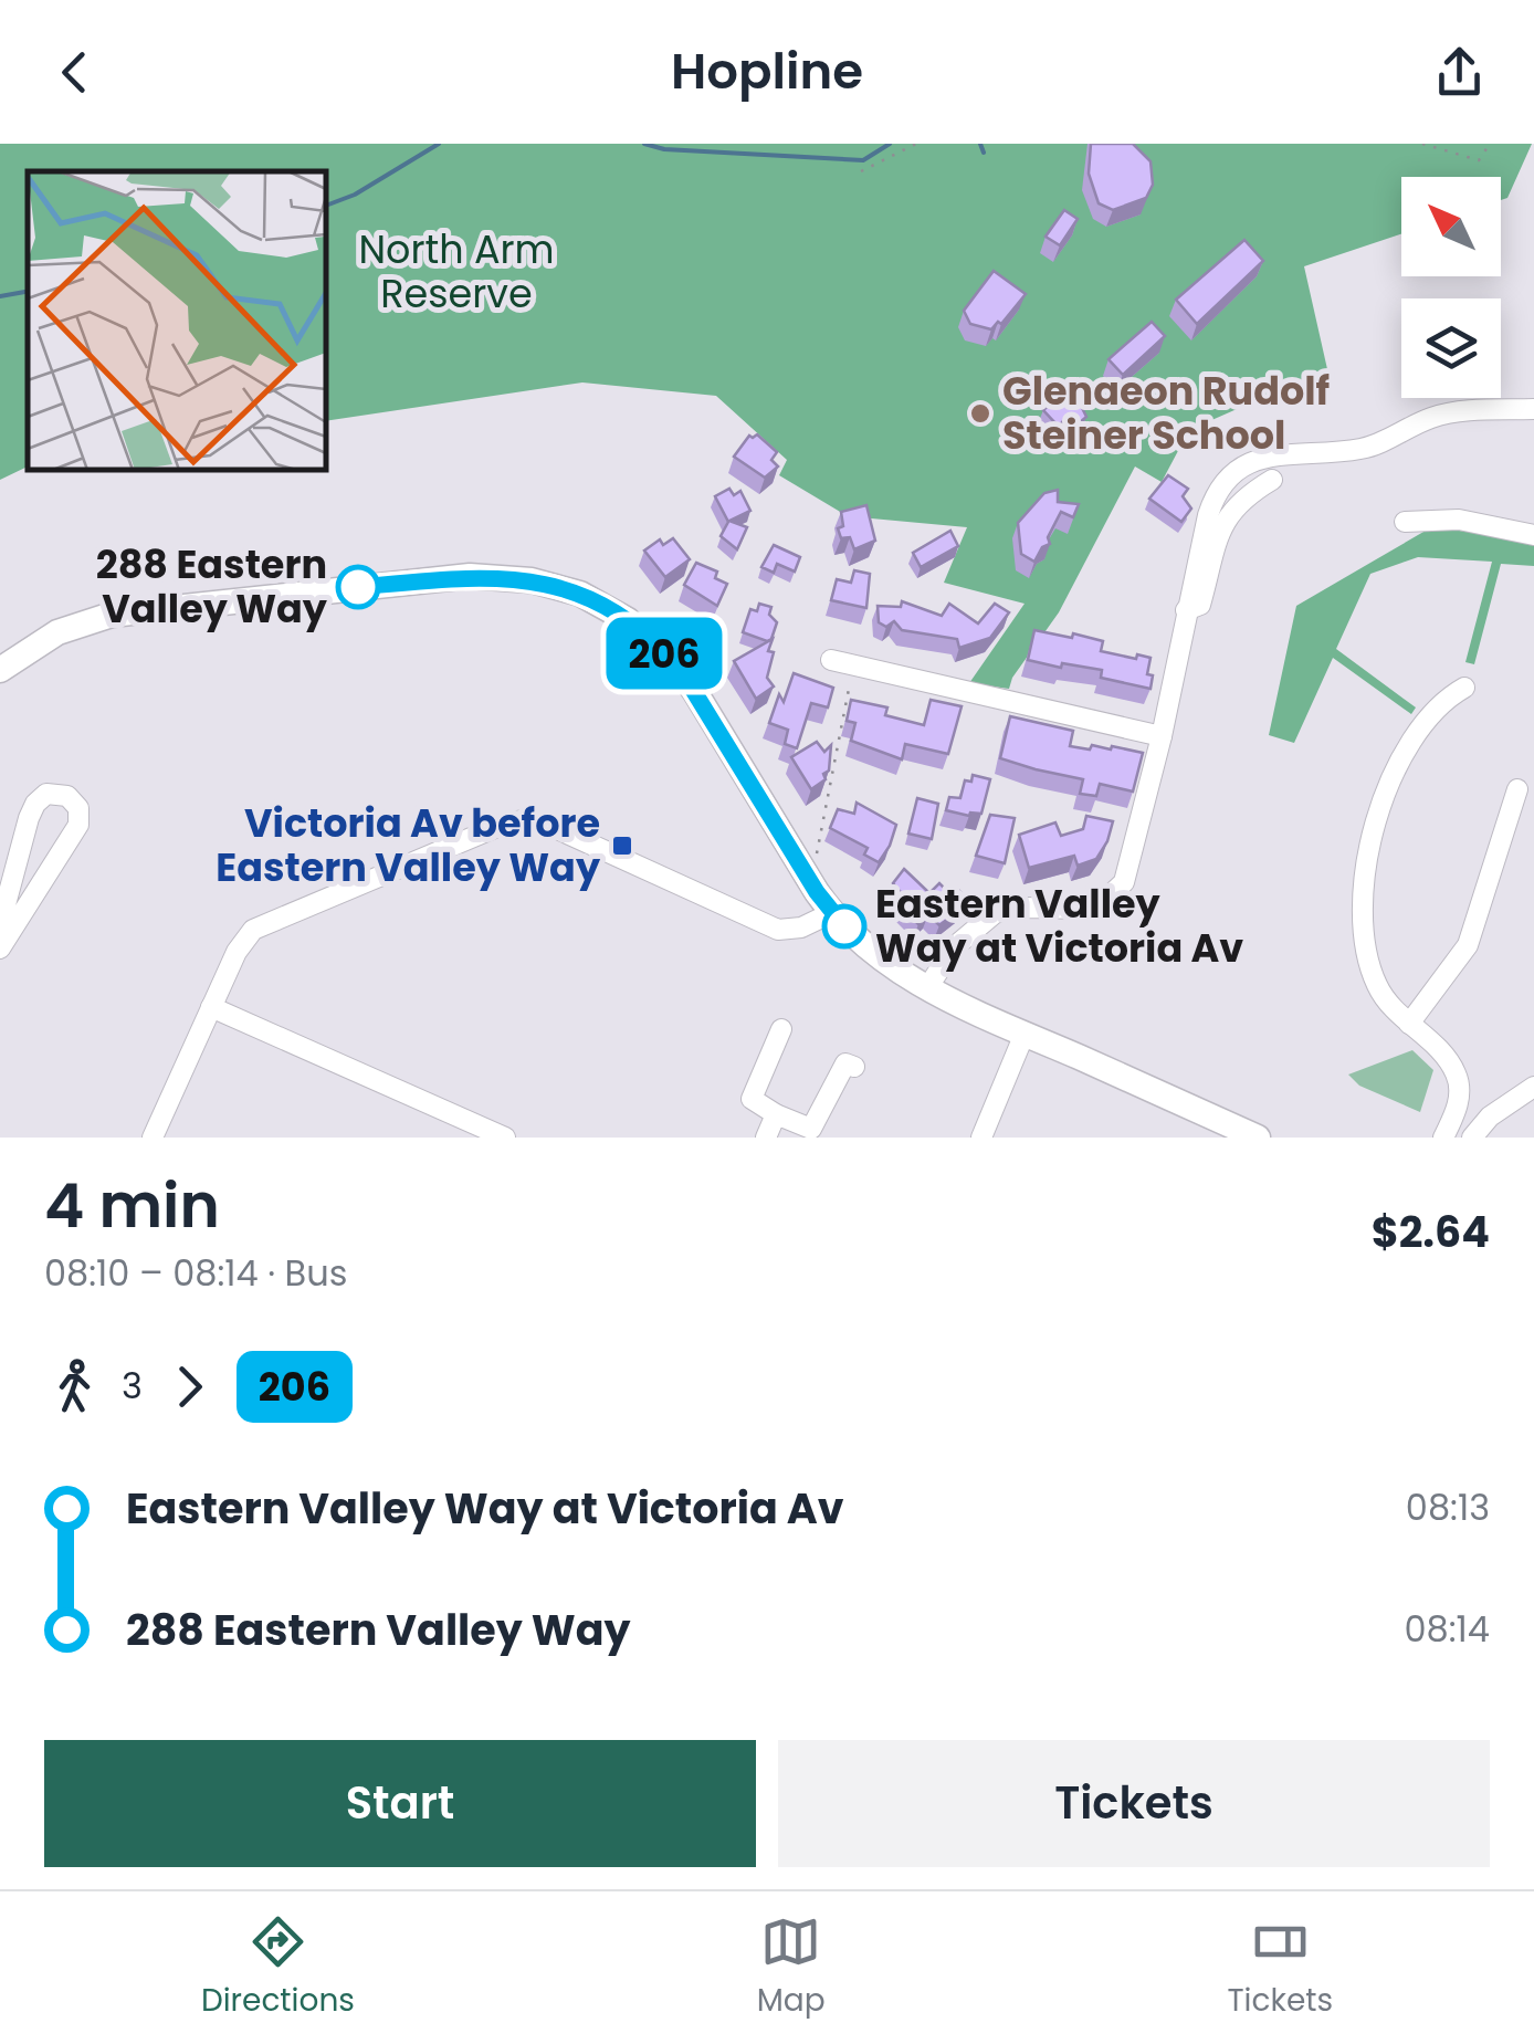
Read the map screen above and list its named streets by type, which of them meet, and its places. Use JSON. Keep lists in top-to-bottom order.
{
  "parks": ["North Arm Reserve"],
  "places": {
    "other": ["Glenaeon Rudolf Steiner School", "288 Eastern Valley Way", "Eastern Valley Way at Victoria Av"],
    "transit": ["Victoria Av before Eastern Valley Way"]
  },
  "lines": ["bus line 206"],
  "north": "top left",
  "page": {
    "header": "Hopline",
    "on_map": "206",
    "heading": ["4 min", "08:10 – 08:14 · Bus", "$2.64"],
    "legs": ["3", "206"],
    "list": [
      {
        "name": "Eastern Valley Way at Victoria Av",
        "value": "08:13"
      },
      {
        "name": "288 Eastern Valley Way",
        "value": "08:14"
      }
    ],
    "buttons": ["Start", "Tickets"],
    "tabs": ["Directions", "Map", "Tickets"]
  }
}
